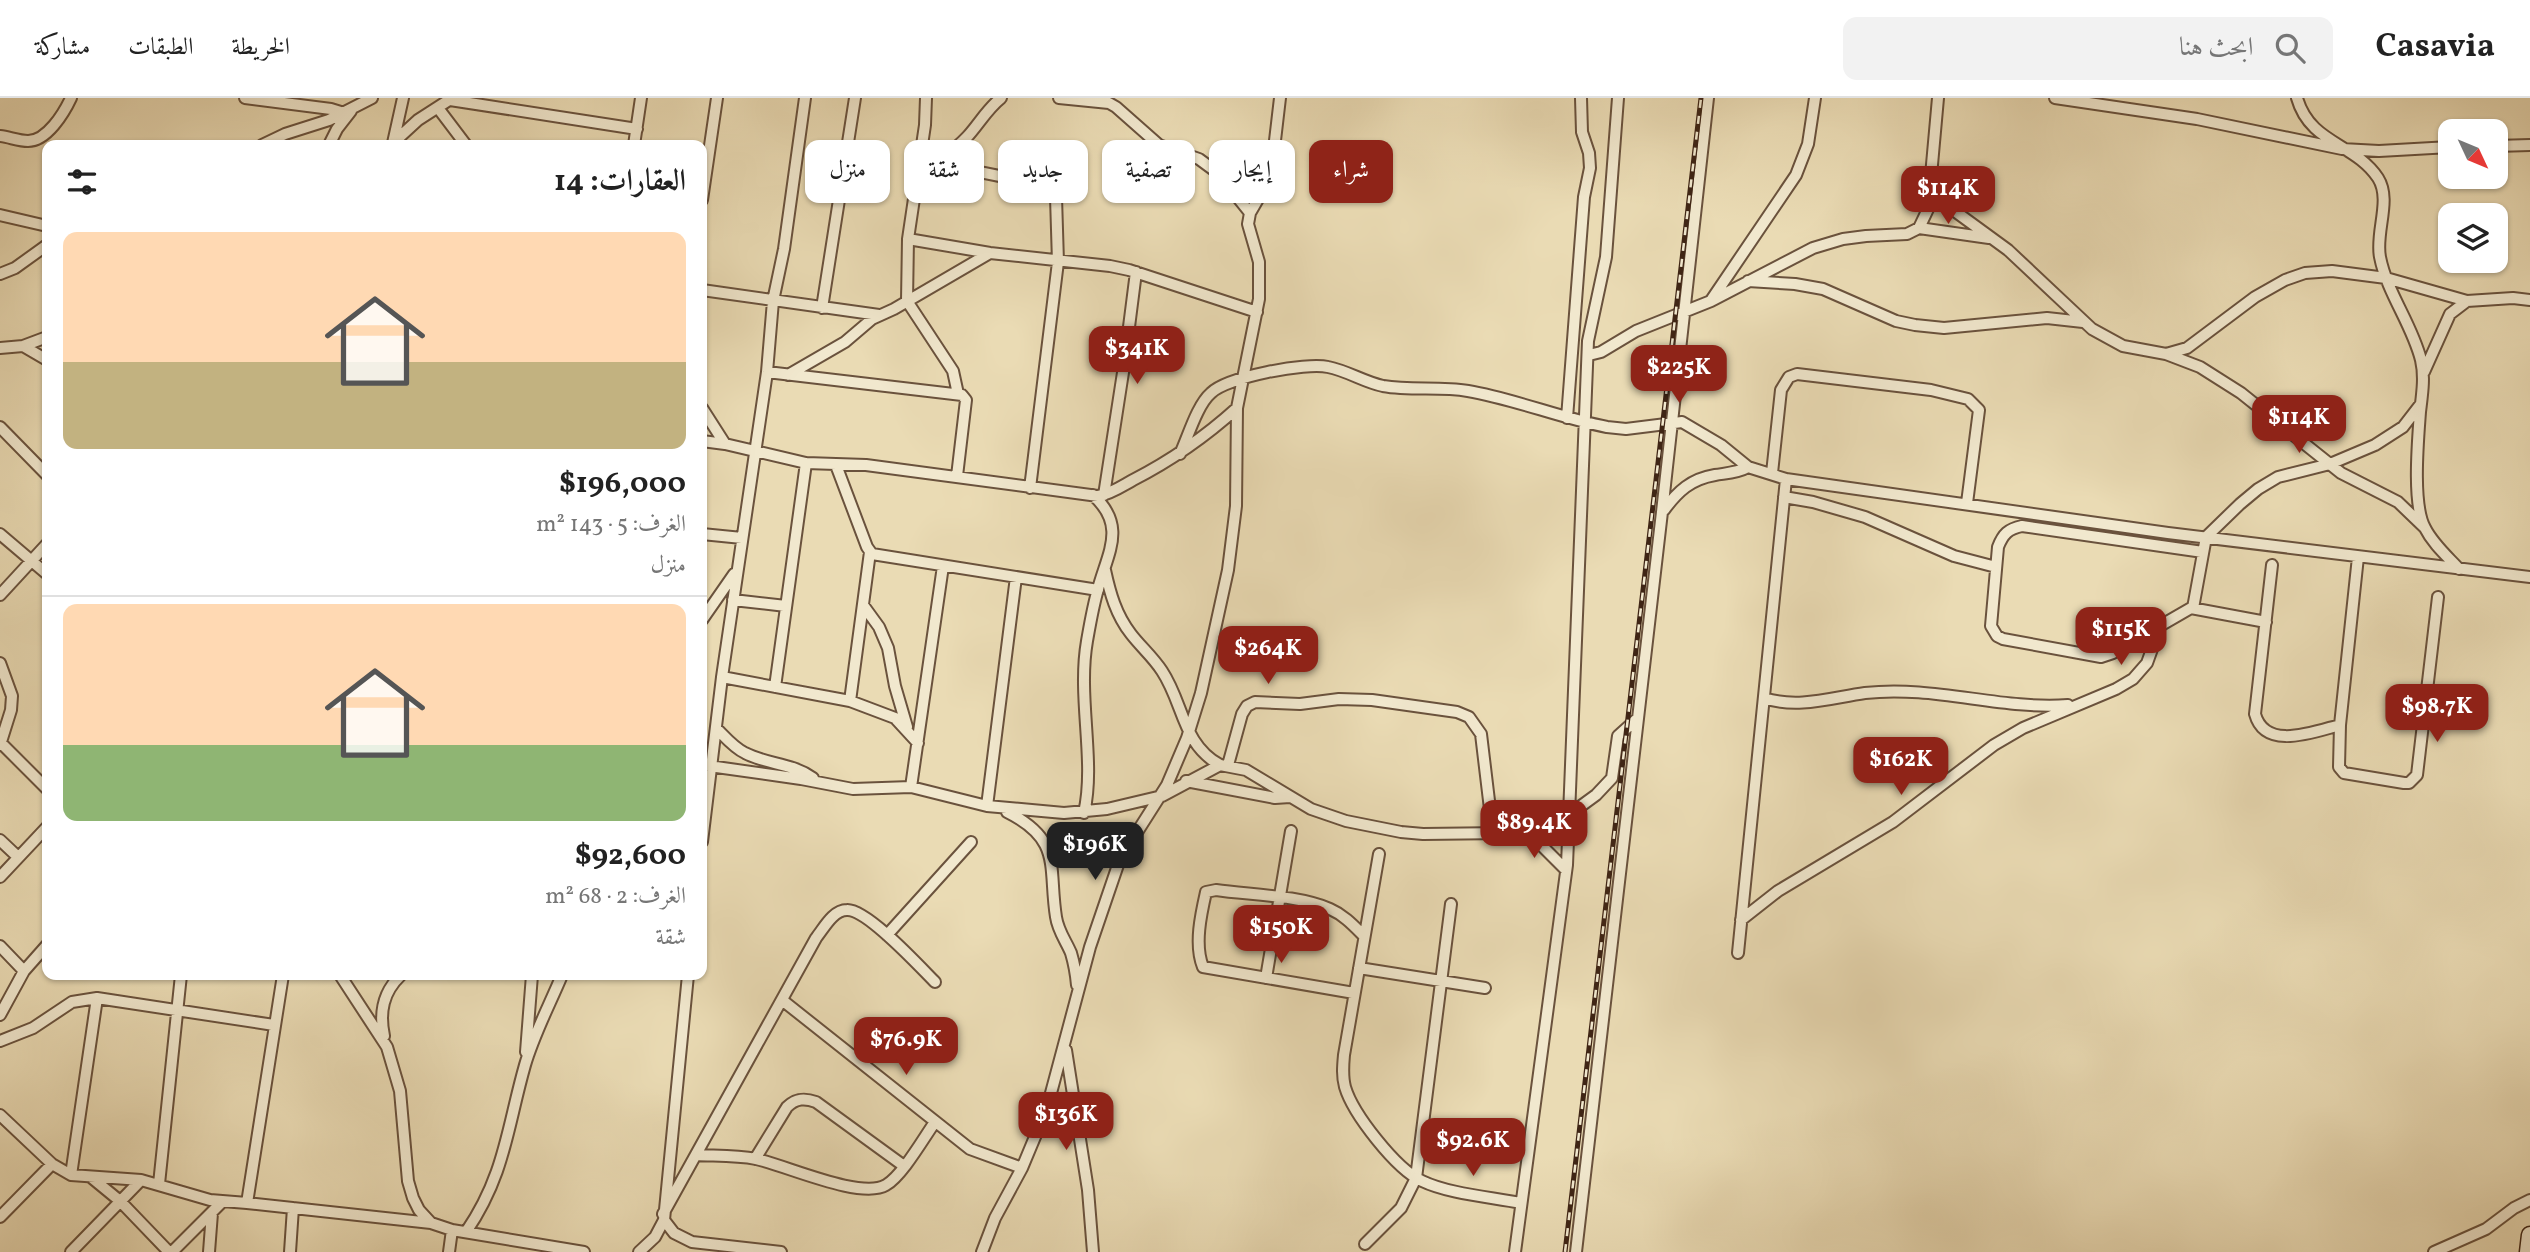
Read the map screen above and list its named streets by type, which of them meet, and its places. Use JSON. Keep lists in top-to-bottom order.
{
  "north": "bottom right",
  "page": {
    "header": "Casavia",
    "search": "ابحث هنا",
    "nav": ["الخريطة", "الطبقات", "مشاركة"],
    "chip": [
      "شراء",
      "إيجار",
      "تصفية",
      "جديد",
      "شقة",
      "منزل"
    ],
    "heading": "العقارات: 14",
    "price": [
      "$114K",
      "$341K",
      "$225K",
      "$114K",
      "$115K",
      "$264K",
      "$98.7K",
      "$162K",
      "$89.4K",
      "$196K",
      "$150K",
      "$76.9K",
      "$136K",
      "$92.6K"
    ],
    "list": [
      {
        "name": "$196,000",
        "note": "الغرف: 5 · 143 m² · منزل"
      },
      {
        "name": "$92,600",
        "note": "الغرف: 2 · 68 m² · شقة"
      }
    ]
  }
}
